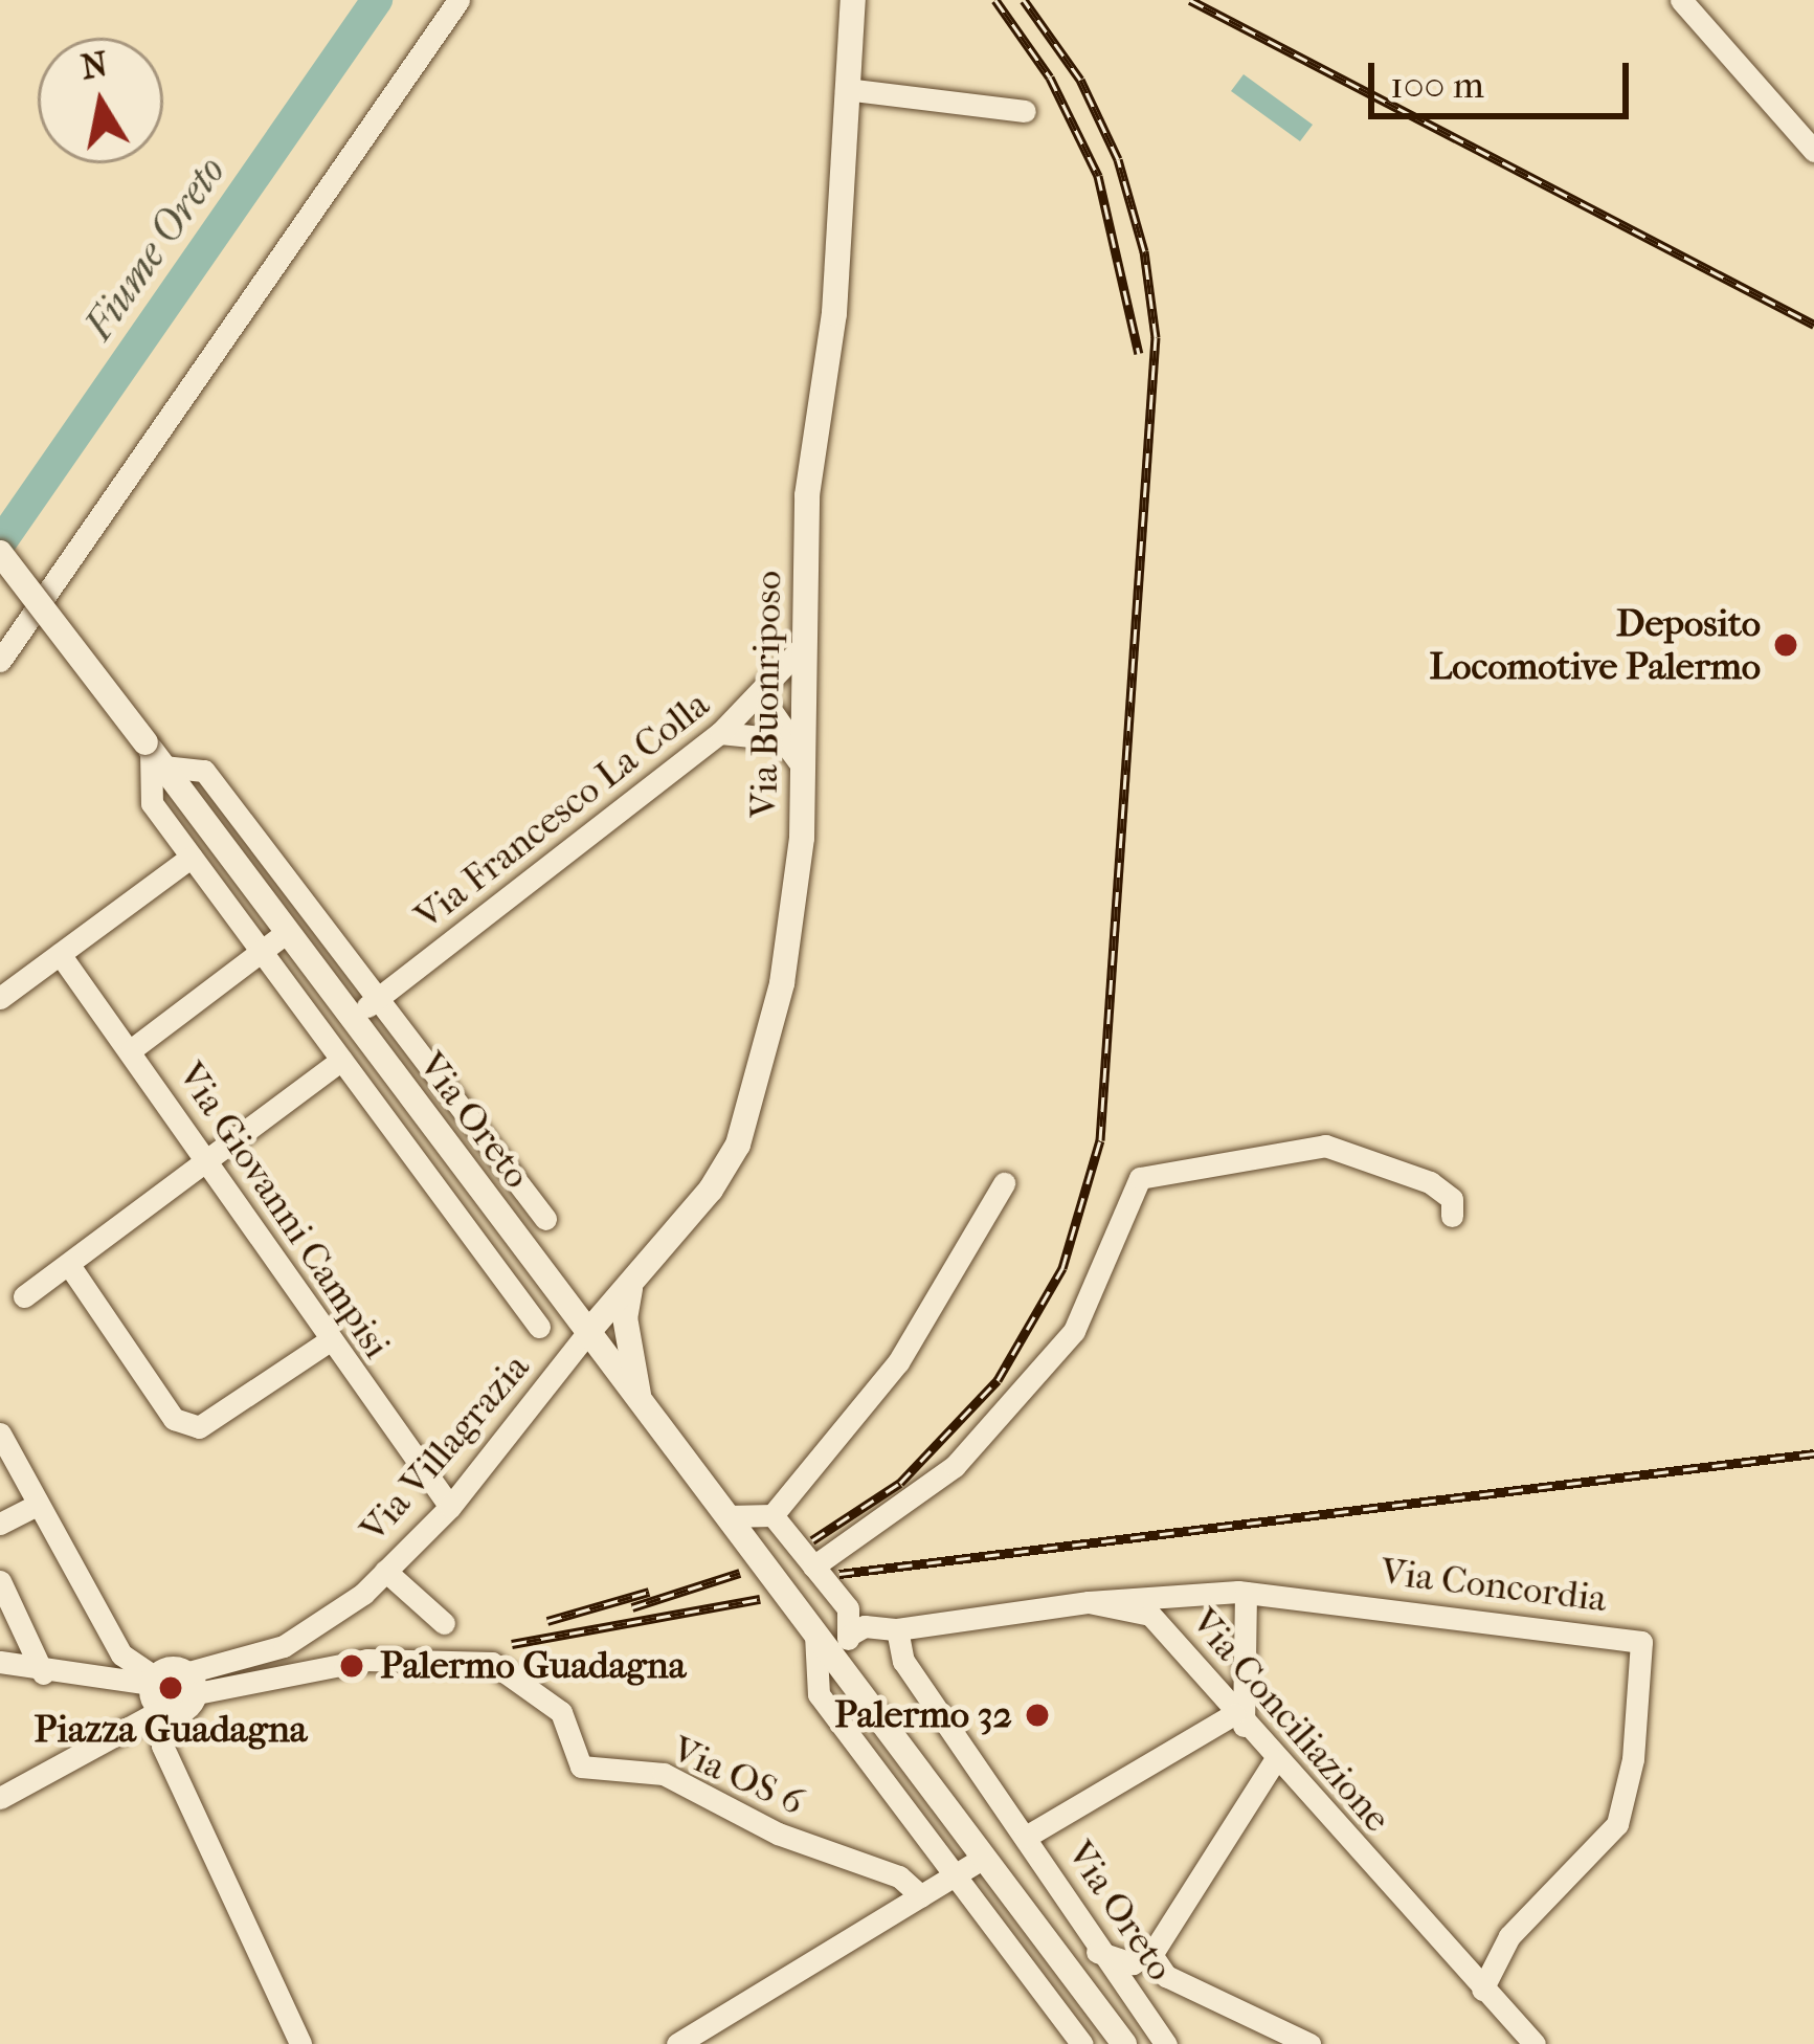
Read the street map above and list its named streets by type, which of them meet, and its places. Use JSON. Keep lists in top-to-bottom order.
{
  "streets": {
    "street": [
      "Via Buonriposo",
      "Via Francesco La Colla",
      "Via Oreto",
      "Via Giovanni Campisi",
      "Via Villagrazia",
      "Via Concordia",
      "Via Conciliazione",
      "Via OS 6"
    ]
  },
  "crossings": [
    ["Via Buonriposo", "Via Francesco La Colla"],
    ["Via Buonriposo", "Via Oreto"],
    ["Via Buonriposo", "Via Villagrazia"],
    ["Via Francesco La Colla", "Via Oreto"],
    ["Via Oreto", "Via Villagrazia"],
    ["Via Oreto", "Via Conciliazione"],
    ["Via Giovanni Campisi", "Via Villagrazia"],
    ["Via Villagrazia", "Via OS 6"],
    ["Via Concordia", "Via Conciliazione"]
  ],
  "water": ["Fiume Oreto"],
  "places": [
    "Deposito Locomotive Palermo",
    "Palermo Guadagna",
    "Piazza Guadagna",
    "Palermo 32"
  ],
  "scale_bar": "100 m",
  "north": "top"
}
